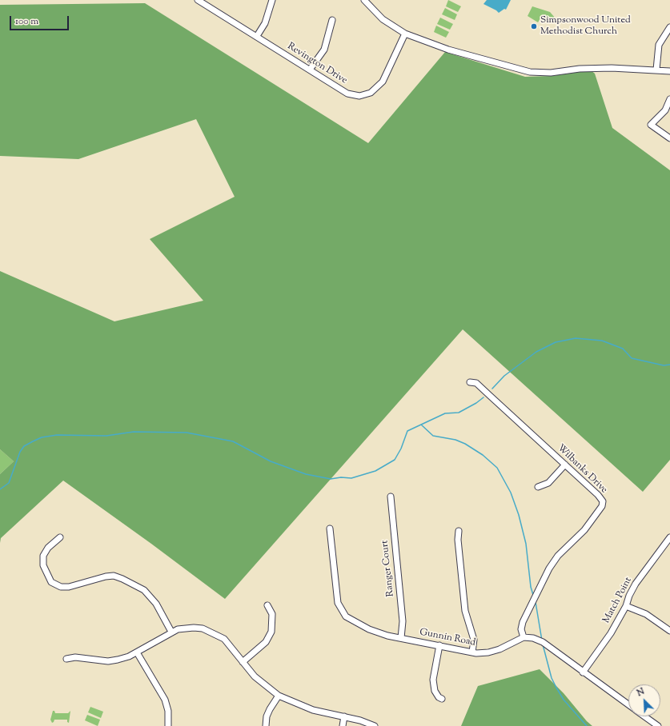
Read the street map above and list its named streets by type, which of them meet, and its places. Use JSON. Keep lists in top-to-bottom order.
{
  "streets": {
    "street": [
      "Revington Drive",
      "Wilbanks Drive",
      "Ranger Court",
      "Match Point",
      "Gunnin Road"
    ]
  },
  "crossings": [
    ["Wilbanks Drive", "Gunnin Road"],
    ["Ranger Court", "Gunnin Road"]
  ],
  "places": ["Simpsonwood United Methodist Church"],
  "scale_bar": "100 m",
  "north": "top left"
}
